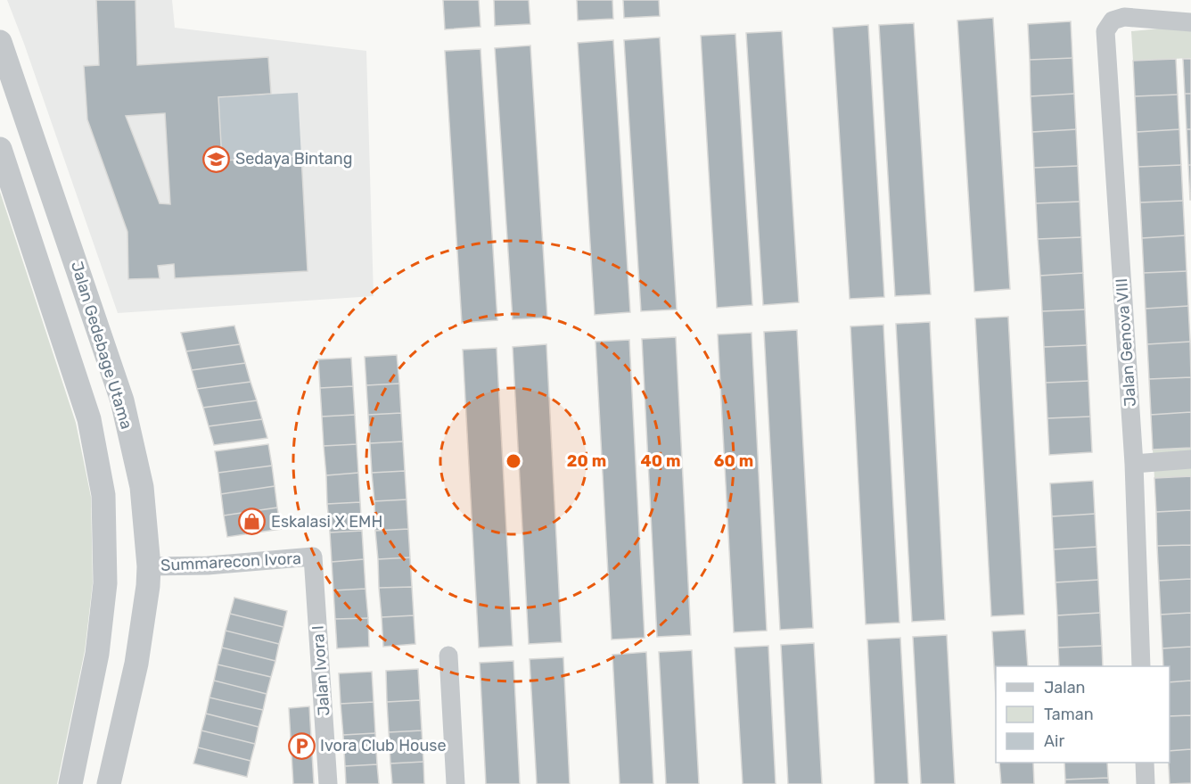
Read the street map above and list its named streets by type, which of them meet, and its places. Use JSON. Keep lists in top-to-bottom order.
{
  "streets": {
    "street": [
      "Jalan Genova VIII",
      "Jalan Gedebage Utama",
      "Summarecon Ivora",
      "Jalan Ivora I"
    ]
  },
  "crossings": [
    ["Jalan Gedebage Utama", "Summarecon Ivora"],
    ["Summarecon Ivora", "Jalan Ivora I"]
  ],
  "places": {
    "school or university": ["Sedaya Bintang"],
    "shop": ["Eskalasi X EMH"],
    "parking": ["Ivora Club House"]
  },
  "legend": ["Jalan", "Taman", "Air"],
  "rings": ["20 m", "40 m", "60 m"]
}
